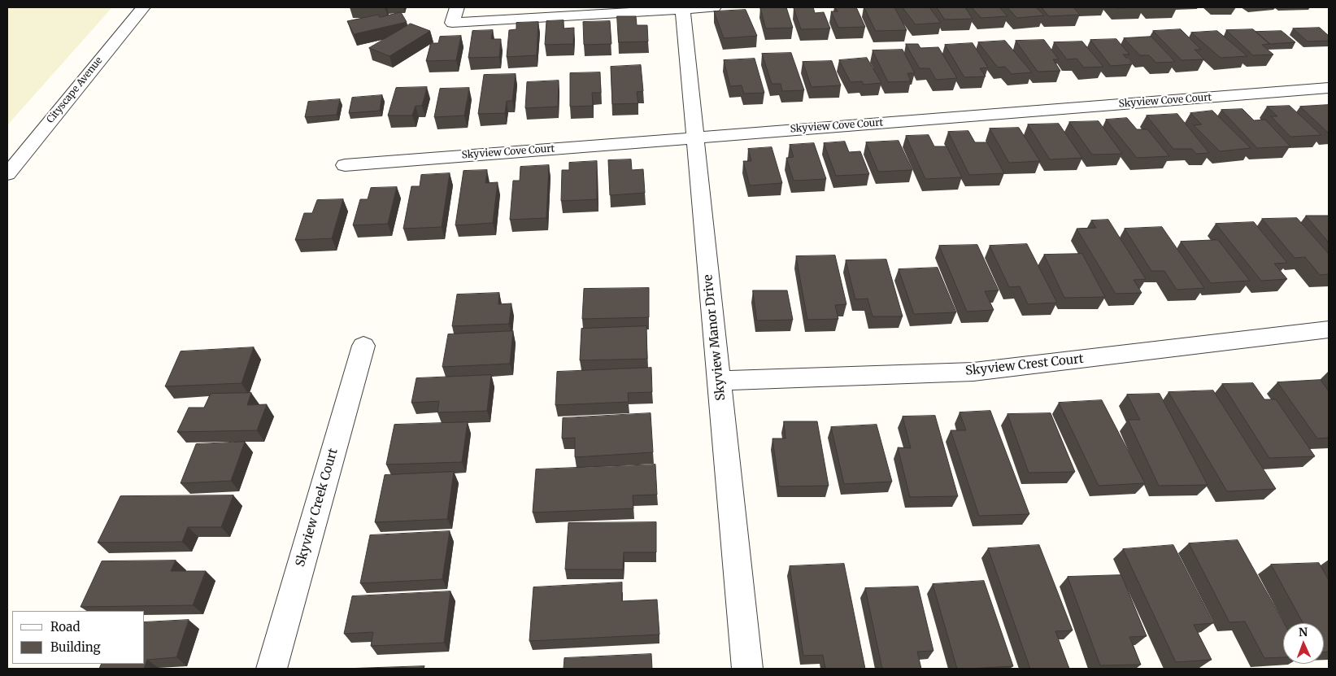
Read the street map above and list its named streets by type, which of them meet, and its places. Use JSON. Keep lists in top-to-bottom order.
{
  "streets": {
    "street": [
      "Cityscape Avenue",
      "Skyview Cove Court",
      "Skyview Manor Drive",
      "Skyview Crest Court",
      "Skyview Creek Court"
    ]
  },
  "crossings": [
    ["Skyview Cove Court", "Skyview Manor Drive"],
    ["Skyview Manor Drive", "Skyview Crest Court"]
  ],
  "legend": ["Road", "Building"],
  "north": "top"
}
